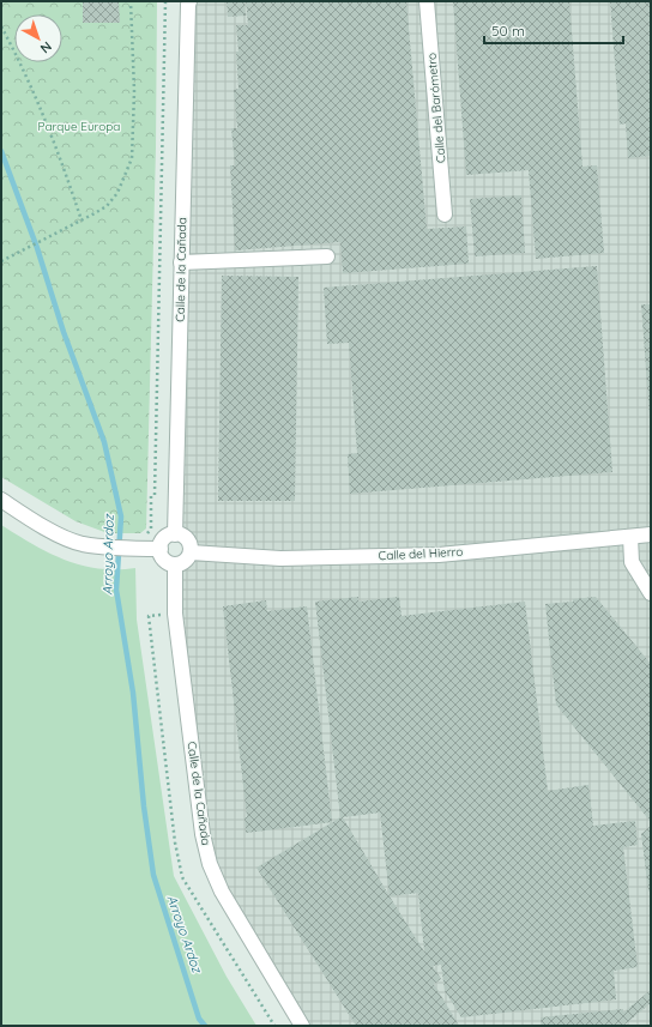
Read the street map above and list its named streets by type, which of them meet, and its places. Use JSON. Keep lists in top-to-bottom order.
{
  "streets": {
    "street": ["Calle del Barómetro", "Calle de la Cañada", "Calle del Hierro"]
  },
  "crossings": [
    ["Calle de la Cañada", "Calle del Hierro"]
  ],
  "water": ["Arroyo Ardoz"],
  "parks": ["Parque Europa"],
  "scale_bar": "50 m",
  "north": "bottom right"
}
